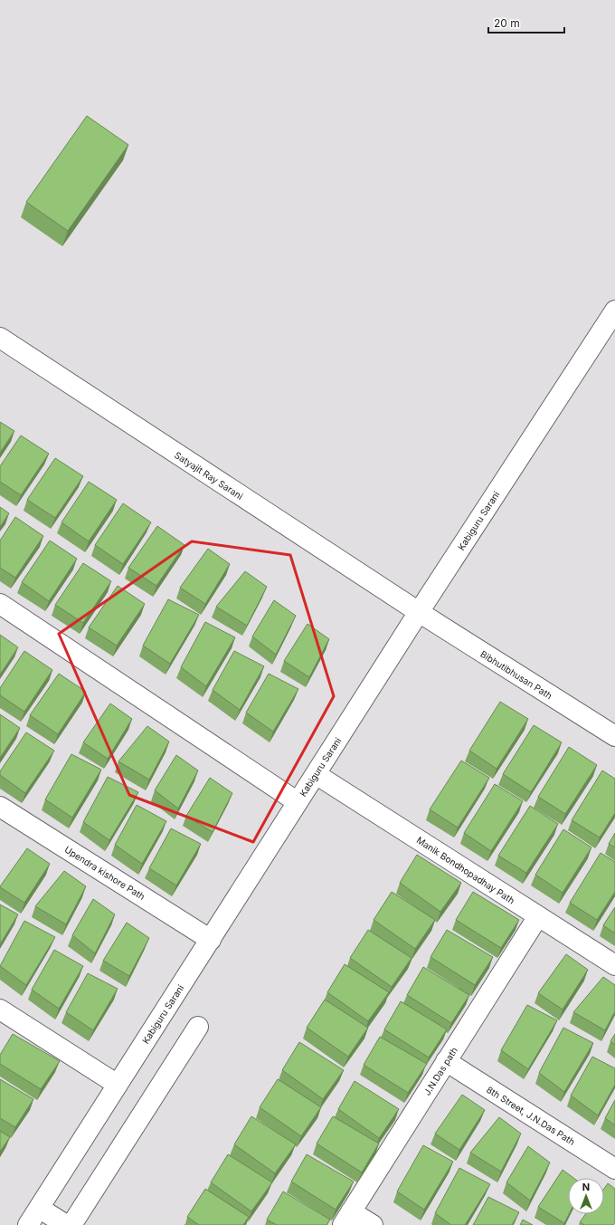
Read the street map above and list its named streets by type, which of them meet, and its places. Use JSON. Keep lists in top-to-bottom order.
{
  "streets": {
    "street": [
      "Satyajit Ray Sarani",
      "Kabiguru Sarani",
      "Bibhutibhusan Path",
      "Manik Bondhopadhay Path",
      "Upendra kishore Path",
      "J.N.Das path",
      "8th Street, J.N.Das Path"
    ]
  },
  "crossings": [
    ["Satyajit Ray Sarani", "Kabiguru Sarani"],
    ["Satyajit Ray Sarani", "Bibhutibhusan Path"],
    ["Kabiguru Sarani", "Bibhutibhusan Path"],
    ["Kabiguru Sarani", "Manik Bondhopadhay Path"],
    ["Kabiguru Sarani", "Upendra kishore Path"],
    ["Manik Bondhopadhay Path", "J.N.Das path"],
    ["J.N.Das path", "8th Street, J.N.Das Path"]
  ],
  "scale_bar": "20 m",
  "north": "top"
}
